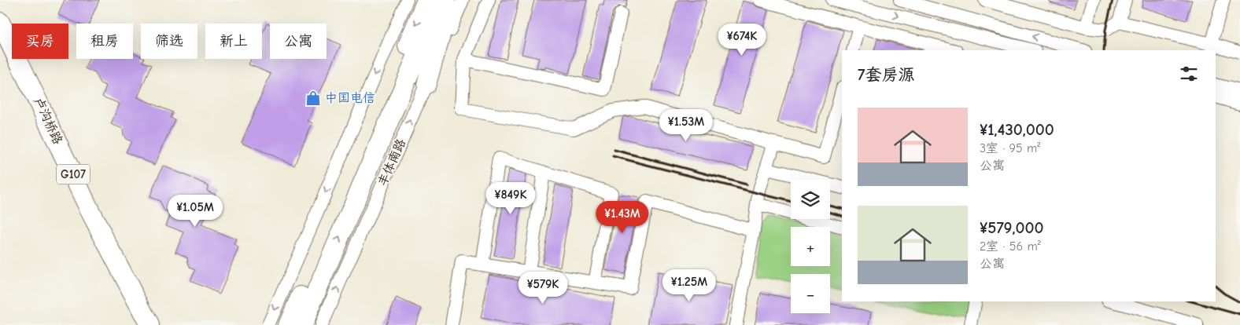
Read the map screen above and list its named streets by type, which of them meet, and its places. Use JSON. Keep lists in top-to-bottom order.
{
  "streets": {
    "highway": ["卢沟桥路", "丰体南路", "G107"]
  },
  "places": {
    "shop": ["中国电信"]
  },
  "page": {
    "price": [
      "¥674K",
      "¥1.53M",
      "¥849K",
      "¥1.05M",
      "¥1.43M",
      "¥1.25M",
      "¥579K"
    ],
    "chip": [
      "买房",
      "租房",
      "筛选",
      "新上",
      "公寓"
    ],
    "heading": "7套房源",
    "list": [
      {
        "name": "¥1,430,000",
        "note": "3室 · 95 m² · 公寓"
      },
      {
        "name": "¥579,000",
        "note": "2室 · 56 m² · 公寓"
      }
    ],
    "map_buttons": ["+", "−"]
  }
}
